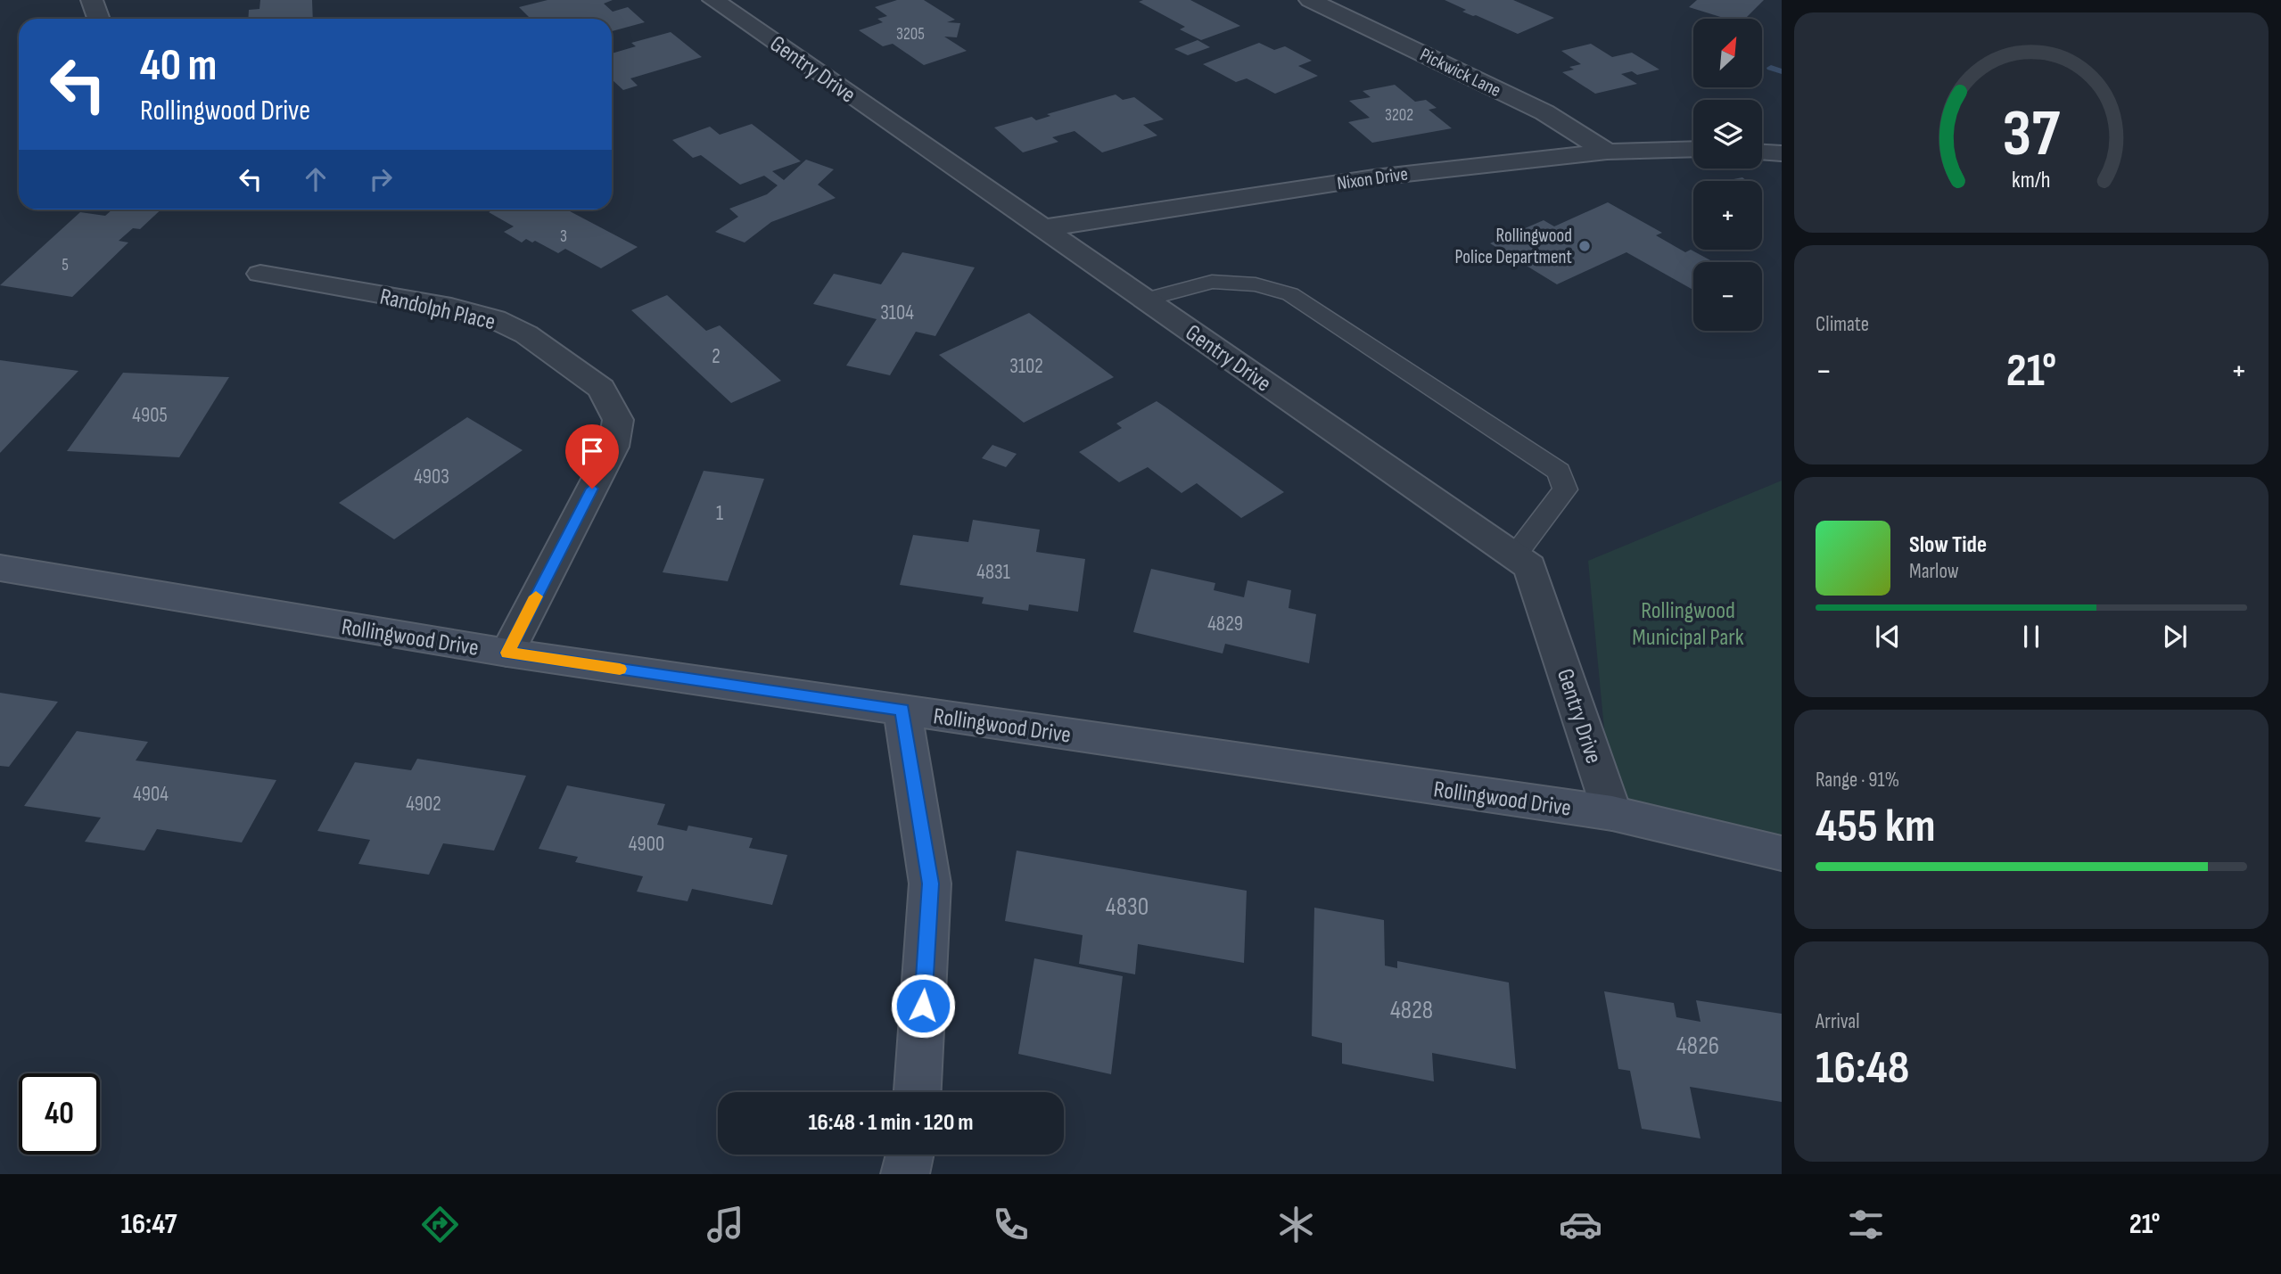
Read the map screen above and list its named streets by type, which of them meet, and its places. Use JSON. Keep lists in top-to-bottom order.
{
  "streets": {
    "street": [
      "Gentry Drive",
      "Pickwick Lane",
      "Nixon Drive",
      "Randolph Place",
      "Rollingwood Drive"
    ]
  },
  "crossings": [
    ["Gentry Drive", "Nixon Drive"],
    ["Gentry Drive", "Rollingwood Drive"],
    ["Pickwick Lane", "Nixon Drive"],
    ["Randolph Place", "Rollingwood Drive"]
  ],
  "parks": ["Rollingwood Municipal Park"],
  "places": ["Rollingwood Police Department"],
  "house_numbers": [
    "3205",
    "3202",
    "3",
    "5",
    "3104",
    "2",
    "3102",
    "4905",
    "4903",
    "1",
    "4831",
    "4829",
    "4904",
    "4902",
    "4900",
    "4830",
    "4828",
    "4826"
  ],
  "north": "top right",
  "page": {
    "map_buttons": ["+", "−"],
    "turn": ["40 m", "Rollingwood Drive"],
    "tile": [
      "Climate",
      ["Range · 91%", "455 km"],
      ["Arrival", "16:48"]
    ],
    "heat": ["−", "21°", "+"],
    "song": ["Slow Tide", "Marlow"],
    "limit": "40",
    "trip": "16:48 · 1 min · 120 m",
    "tabs": ["16:47", "21°"],
    "gauge": ["37", "km/h"]
  }
}
